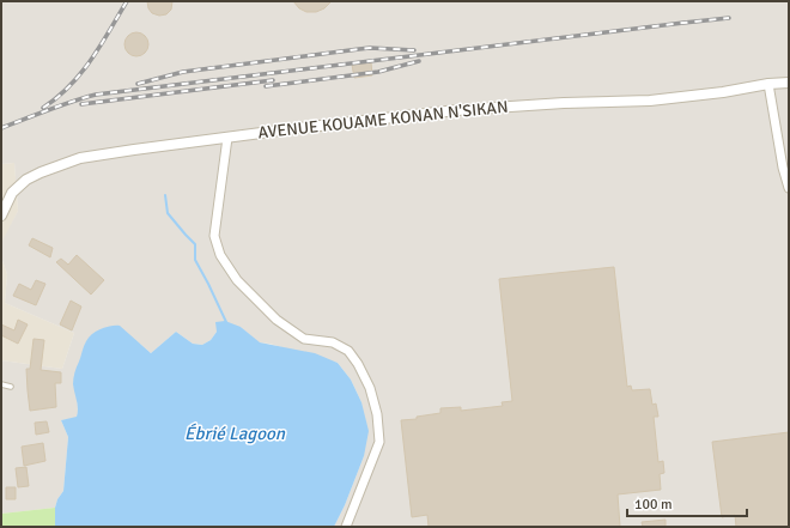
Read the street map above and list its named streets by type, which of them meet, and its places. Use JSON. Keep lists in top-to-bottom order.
{
  "streets": {
    "street": ["AVENUE KOUAME KONAN N'SIKAN"]
  },
  "water": ["Ébrié Lagoon"],
  "scale_bar": "100 m"
}
